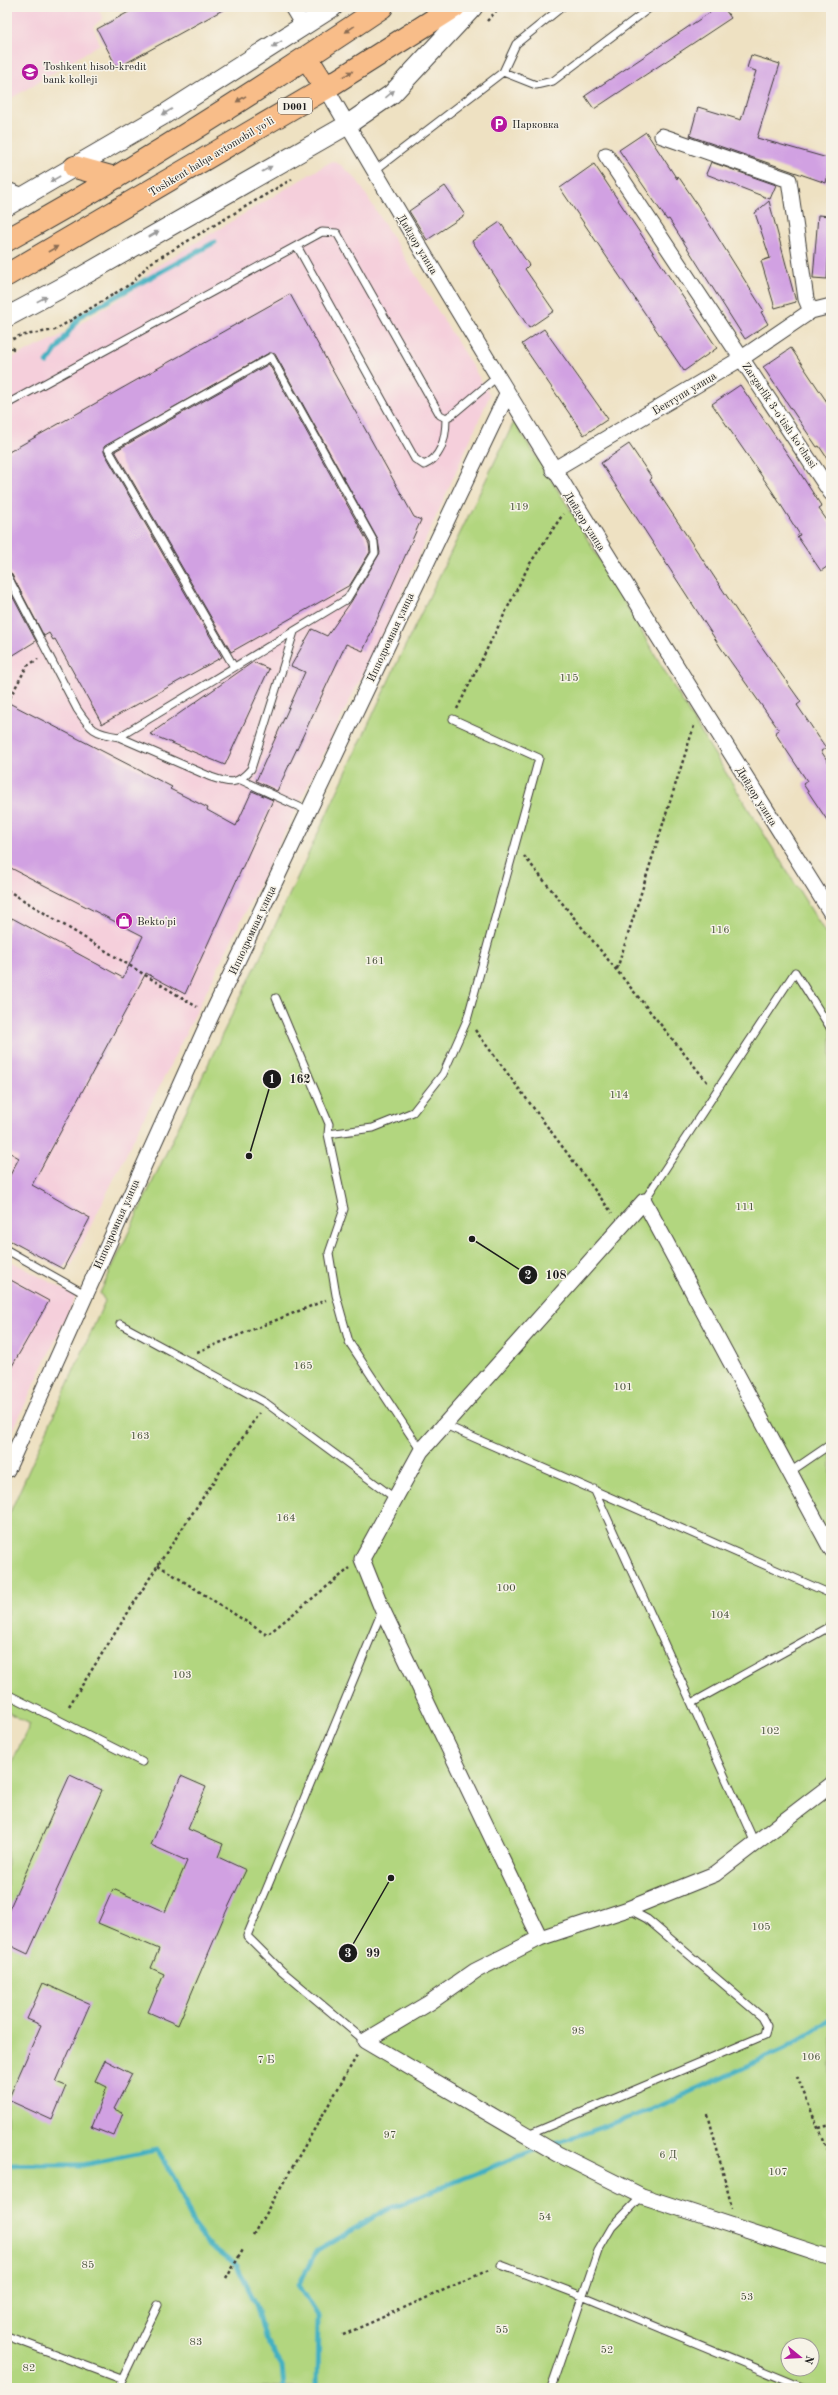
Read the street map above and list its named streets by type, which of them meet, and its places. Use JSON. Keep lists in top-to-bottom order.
{
  "streets": {
    "highway": ["D001", "Toshkent halqa avtomobil yo'li"],
    "street": [
      "Дийдор улица",
      "Бектупи улица",
      "Zargarlik 3-o'tish ko'chasi",
      "Ипподромная улица"
    ]
  },
  "crossings": [
    ["Toshkent halqa avtomobil yo'li", "Дийдор улица"],
    ["Дийдор улица", "Бектупи улица"],
    ["Дийдор улица", "Ипподромная улица"],
    ["Бектупи улица", "Zargarlik 3-o'tish ko'chasi"]
  ],
  "parks": [
    "119",
    "115",
    "116",
    "161",
    "114",
    "111",
    "165",
    "101",
    "163",
    "164",
    "100",
    "104",
    "103",
    "102",
    "105",
    "98",
    "106",
    "7 Б",
    "97",
    "6 Д",
    "107",
    "54",
    "85",
    "53",
    "55",
    "83",
    "52",
    "82"
  ],
  "places": {
    "school or university": ["Toshkent hisob-kredit bank kolleji"],
    "parking": ["Парковка"],
    "shop": ["Bekto'pi"],
    "other": ["162", "108", "99"]
  },
  "north": "right"
}
